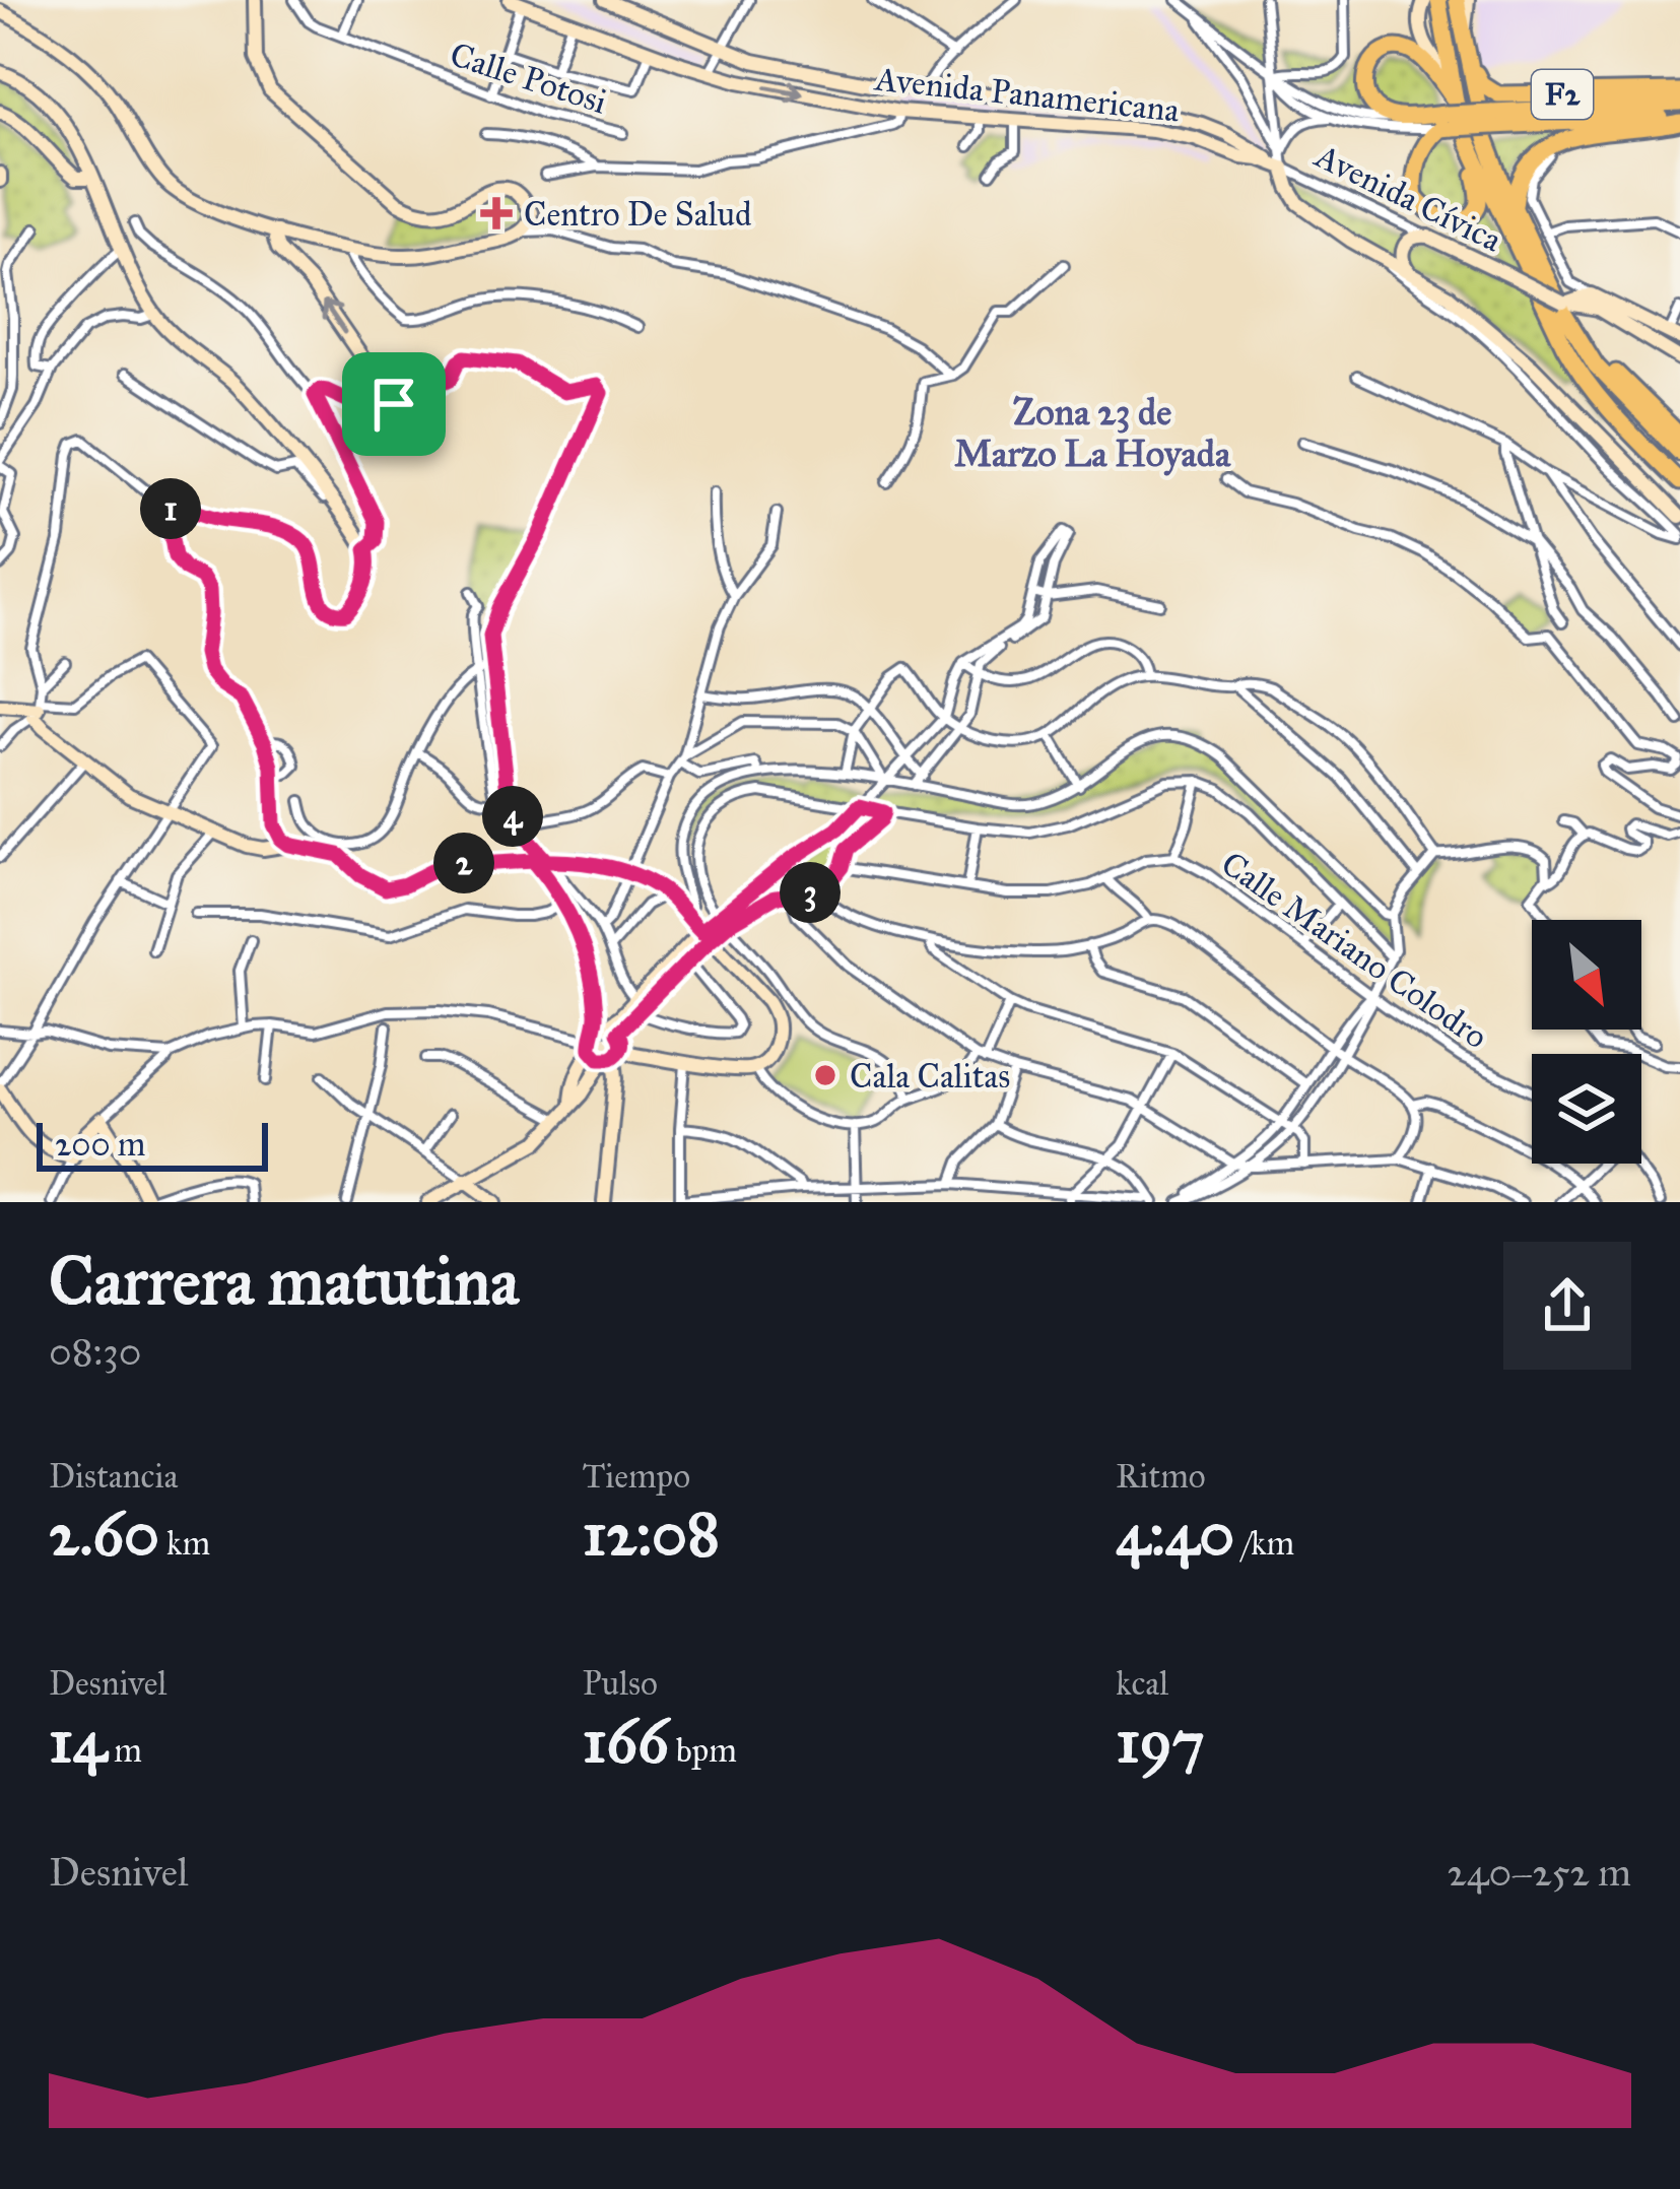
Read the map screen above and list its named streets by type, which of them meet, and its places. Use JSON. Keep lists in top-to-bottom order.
{
  "streets": {
    "highway": ["F2"],
    "street": [
      "Calle Potosi",
      "Avenida Panamericana",
      "Avenida Cívica",
      "Calle Mariano Colodro"
    ]
  },
  "crossings": [
    ["Avenida Panamericana", "Avenida Cívica"]
  ],
  "districts": ["Zona 23 de Marzo La Hoyada"],
  "places": {
    "health": ["Centro De Salud"],
    "other": ["Cala Calitas"]
  },
  "scale_bar": "200 m",
  "north": "bottom right",
  "page": {
    "pins": [
      "1",
      "4",
      "2",
      "3"
    ],
    "scale": "200 m",
    "heading": ["Carrera matutina", "08:30"],
    "stats": [
      ["Distancia", "2.60 km"],
      ["Tiempo", "12:08"],
      ["Ritmo", "4:40 /km"],
      ["Desnivel", "14 m"],
      ["Pulso", "166 bpm"],
      ["kcal", "197"]
    ],
    "chart": ["Desnivel", "240–252 m"]
  }
}
